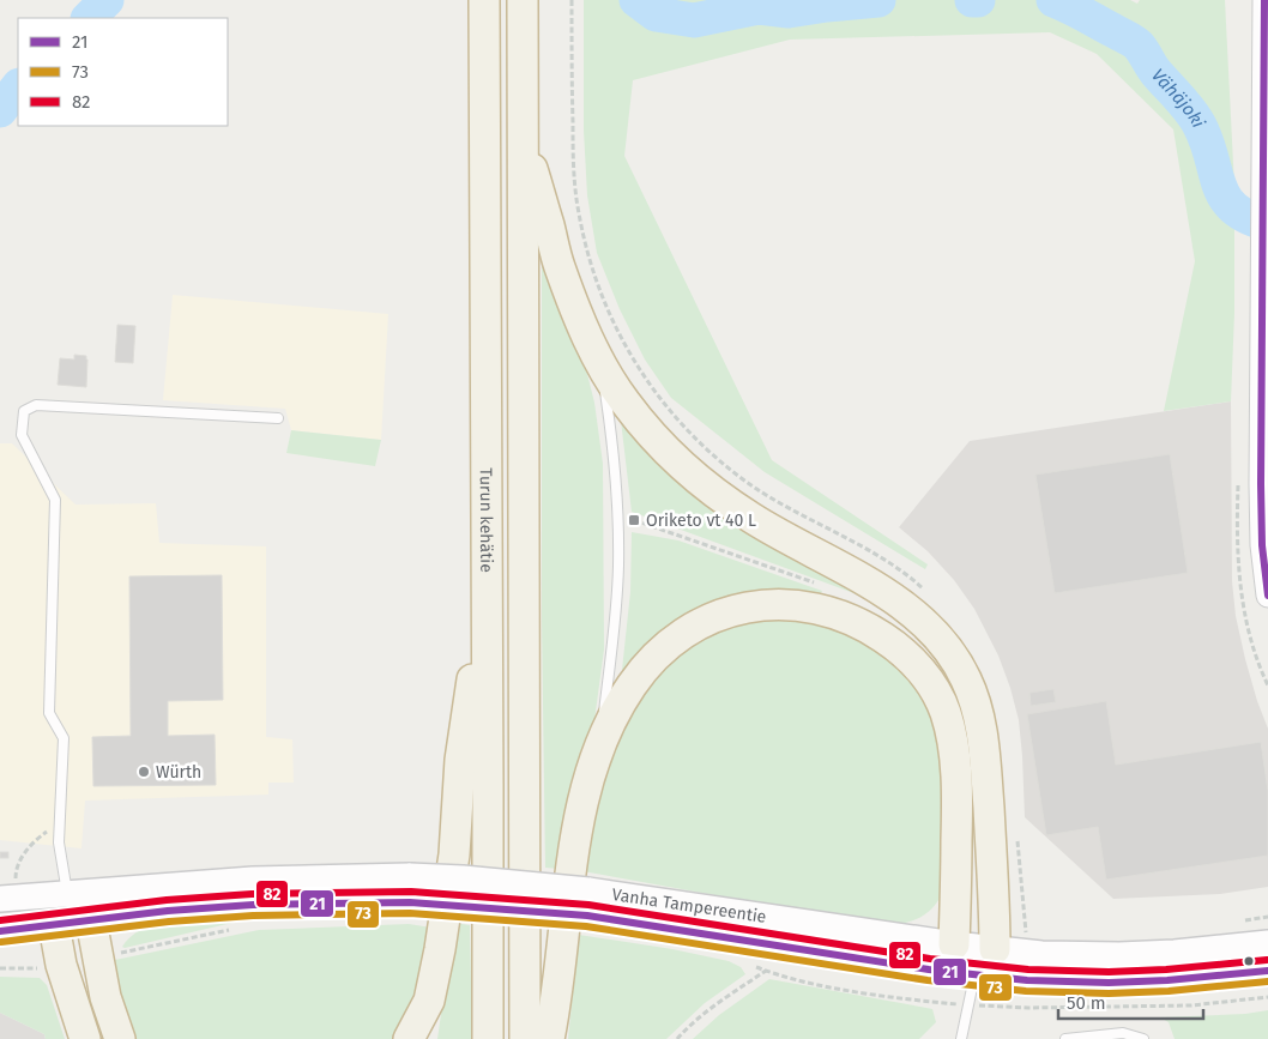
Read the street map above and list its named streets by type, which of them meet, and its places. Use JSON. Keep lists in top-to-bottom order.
{
  "streets": {
    "highway": ["Turun kehätie"],
    "main road": ["Vanha Tampereentie"]
  },
  "water": ["Vähäjoki"],
  "places": {
    "transit": ["Oriketo vt 40 L"],
    "other": ["Würth"]
  },
  "lines": ["transit line 21", "transit line 82", "transit line 73"],
  "legend": ["21", "73", "82"],
  "scale_bar": "50 m"
}
